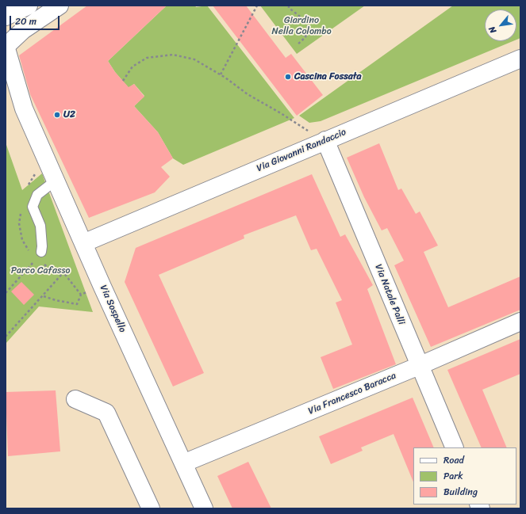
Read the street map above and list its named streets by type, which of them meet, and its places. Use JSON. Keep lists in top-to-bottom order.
{
  "streets": {
    "street": [
      "Via Giovanni Randaccio",
      "Via Natale Palli",
      "Via Sospello",
      "Via Francesco Baracca"
    ]
  },
  "crossings": [
    ["Via Giovanni Randaccio", "Via Natale Palli"],
    ["Via Giovanni Randaccio", "Via Sospello"],
    ["Via Natale Palli", "Via Francesco Baracca"],
    ["Via Sospello", "Via Francesco Baracca"]
  ],
  "parks": ["Giardino Nella Colombo", "Parco Cafasso"],
  "places": ["Cascina Fossata", "U2"],
  "legend": ["Road", "Park", "Building"],
  "scale_bar": "20 m",
  "north": "bottom left"
}
